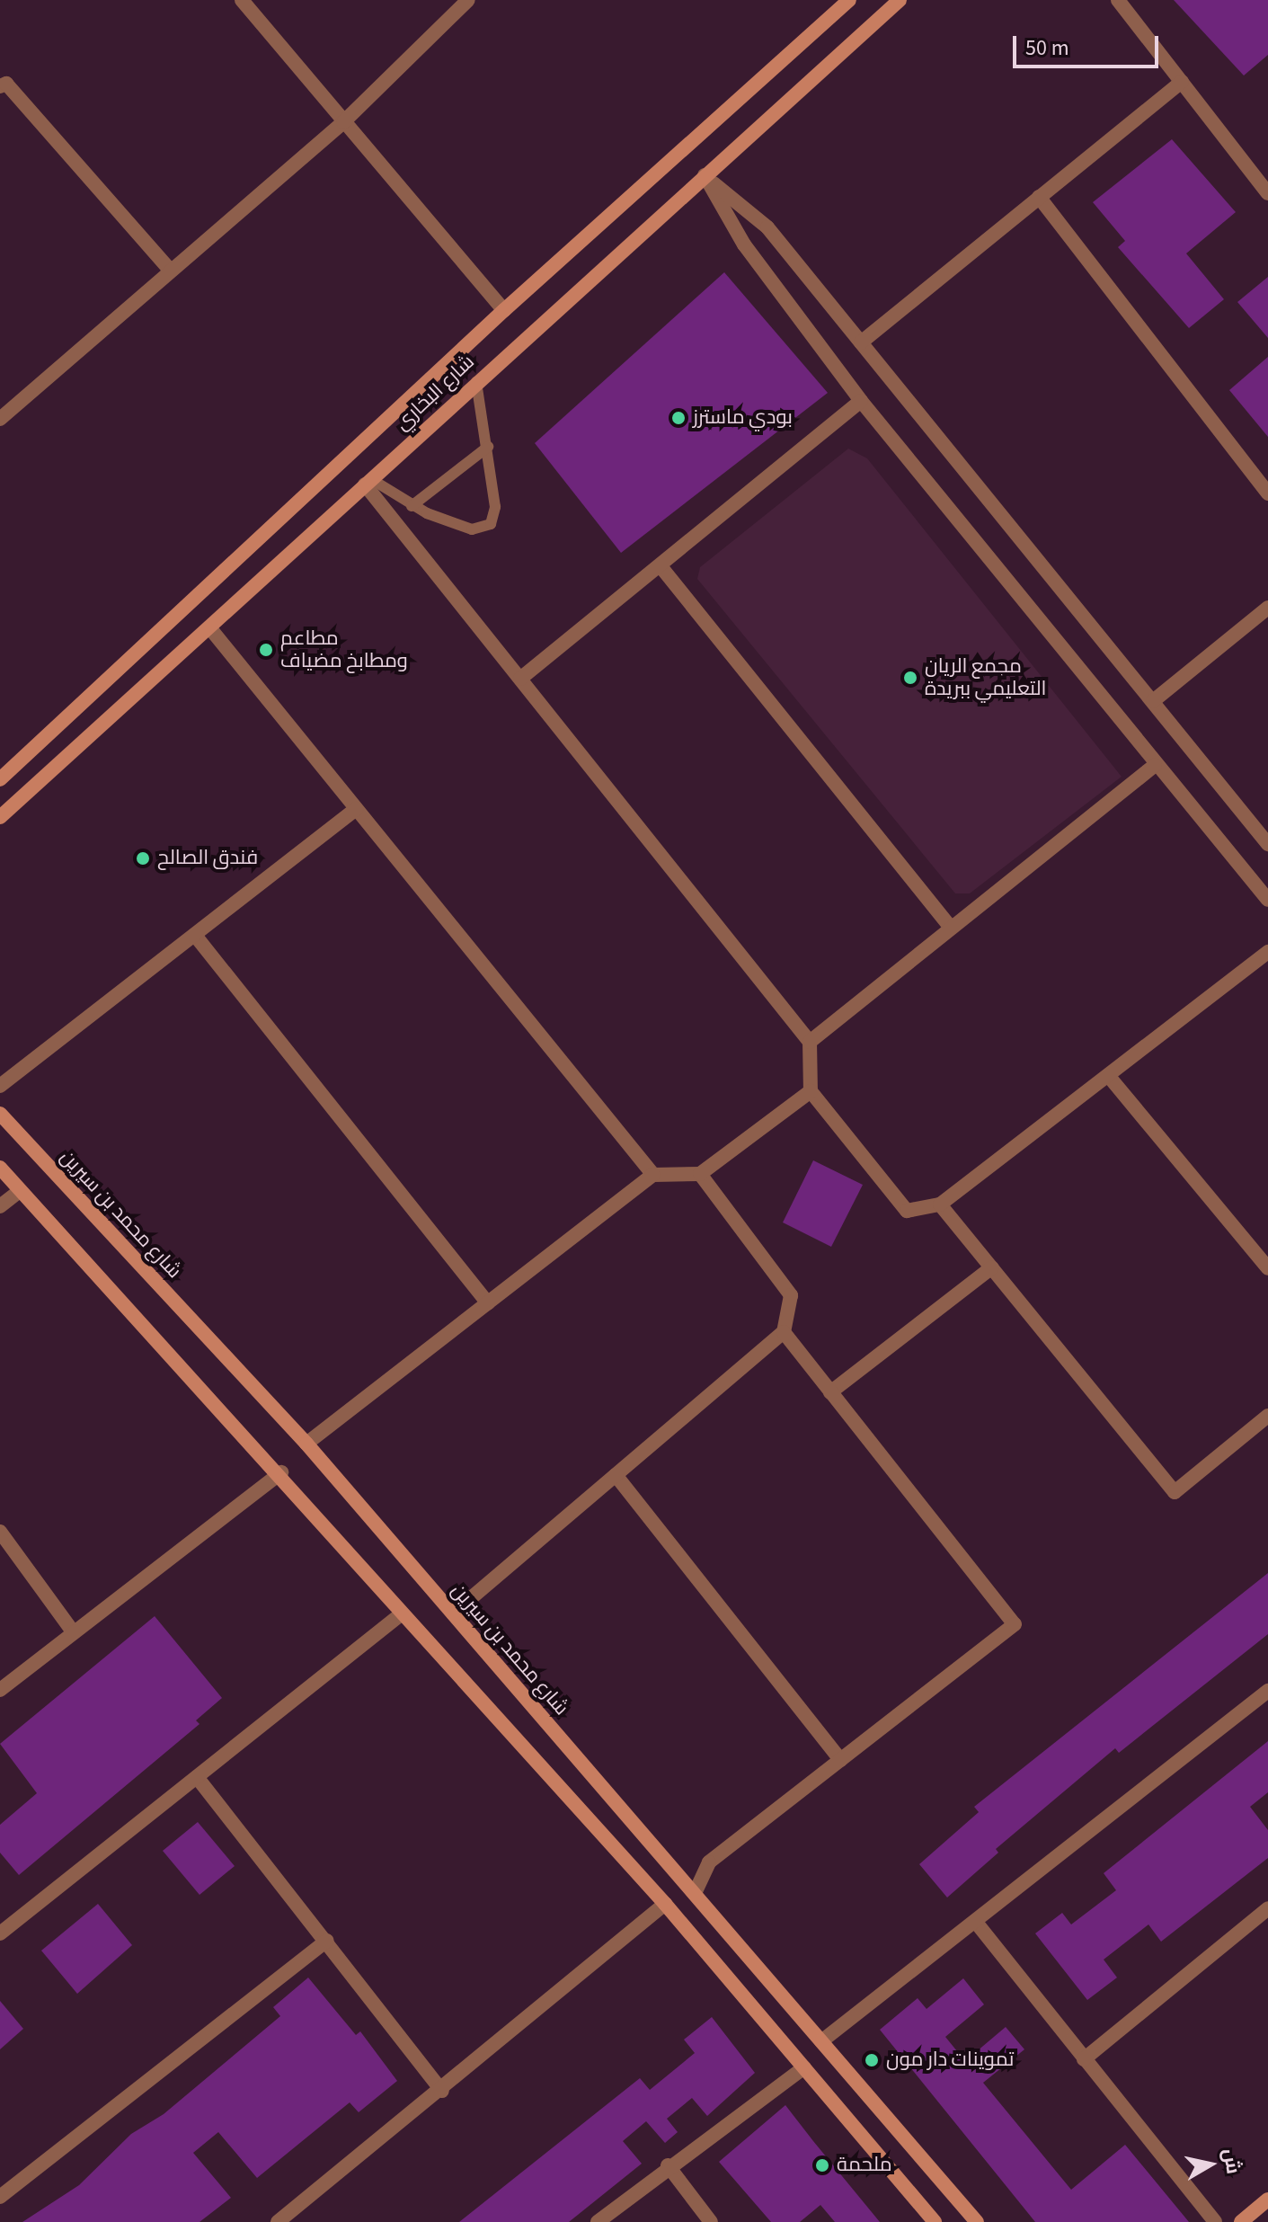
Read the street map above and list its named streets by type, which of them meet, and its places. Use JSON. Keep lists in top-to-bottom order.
{
  "streets": {
    "street": ["شارع البخاري", "شارع محمد بن سيرين"]
  },
  "places": [
    "بودي ماسترز",
    "مطاعم ومطابخ مضياف",
    "مجمع الريان التعليمي ببريدة",
    "فندق الصالح",
    "تموينات دار مون",
    "ملحمة"
  ],
  "scale_bar": "50 m",
  "north": "right"
}
